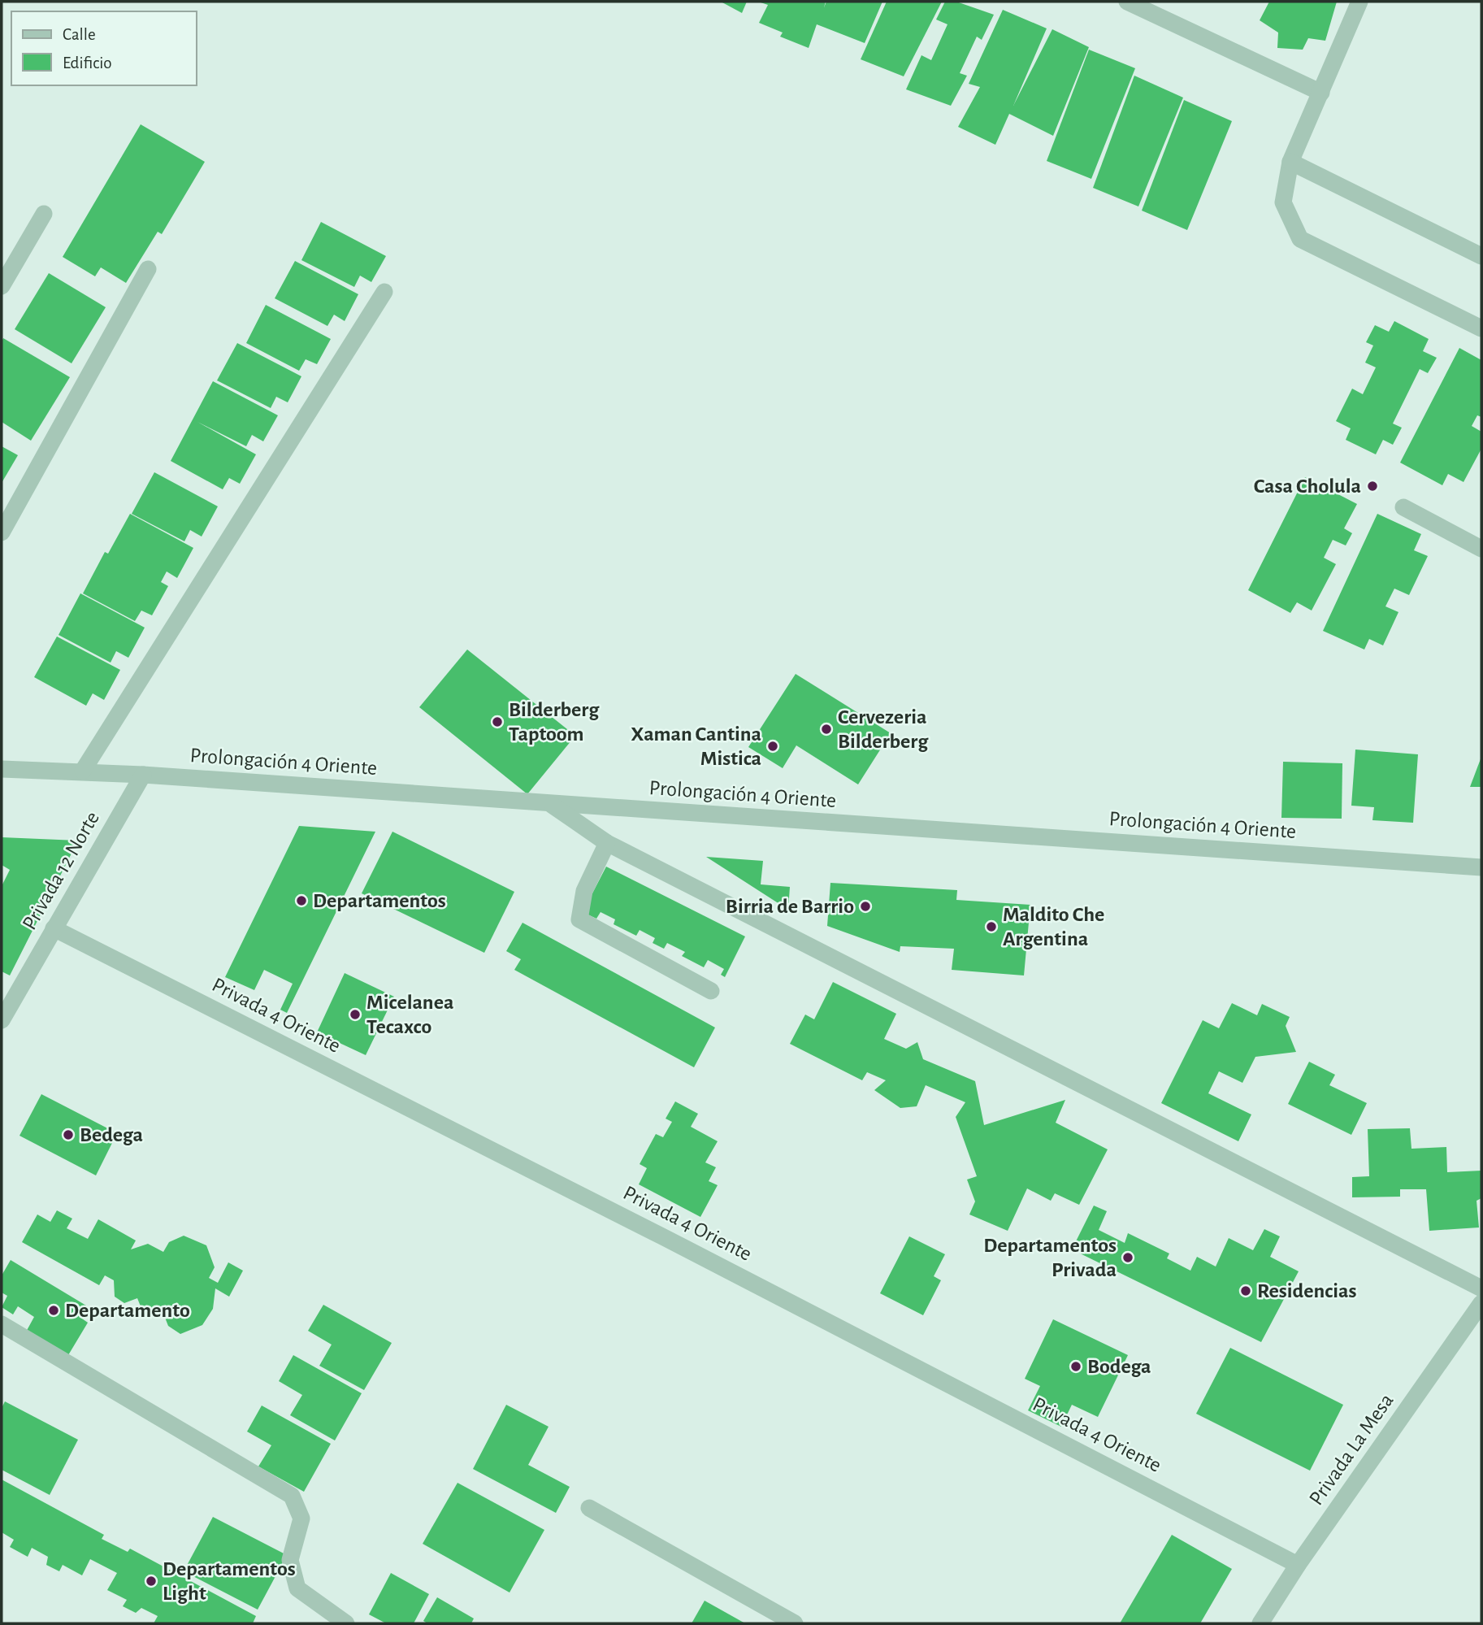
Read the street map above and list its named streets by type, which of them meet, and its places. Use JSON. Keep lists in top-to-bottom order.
{
  "streets": {
    "street": [
      "Prolongación 4 Oriente",
      "Privada 12 Norte",
      "Privada 4 Oriente",
      "Privada La Mesa"
    ]
  },
  "crossings": [
    ["Prolongación 4 Oriente", "Privada 12 Norte"],
    ["Privada 12 Norte", "Privada 4 Oriente"],
    ["Privada 4 Oriente", "Privada La Mesa"]
  ],
  "places": [
    "Casa Cholula",
    "Bilderberg Taptoom",
    "Cervezeria Bilderberg",
    "Xaman Cantina Mistica",
    "Departamentos",
    "Birria de Barrio",
    "Maldito Che Argentina",
    "Micelanea Tecaxco",
    "Bedega",
    "Departamentos Privada",
    "Residencias",
    "Departamento",
    "Bodega",
    "Departamentos Light"
  ],
  "legend": ["Calle", "Edificio"]
}
